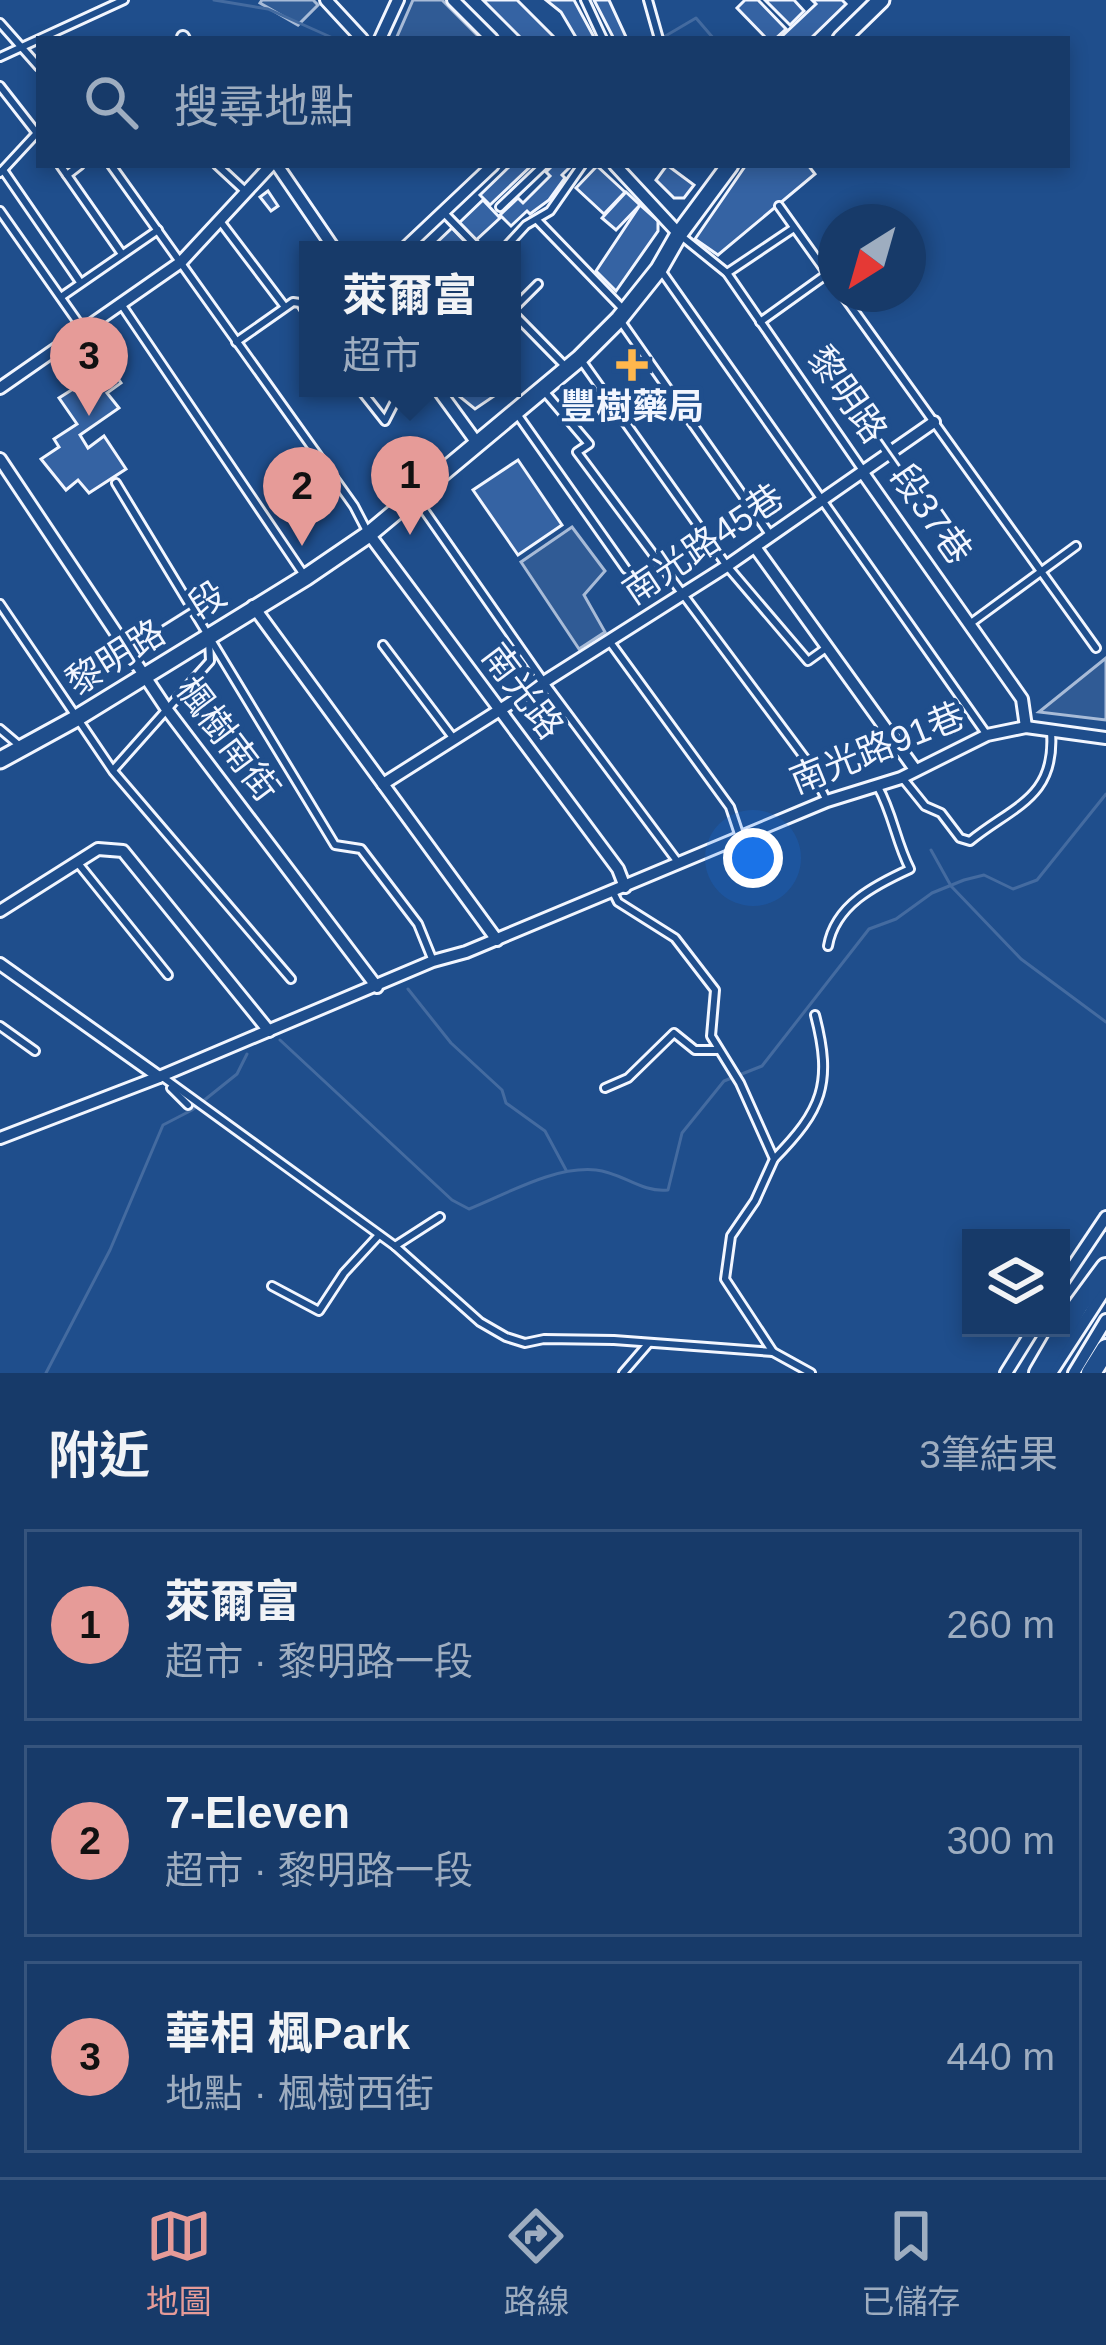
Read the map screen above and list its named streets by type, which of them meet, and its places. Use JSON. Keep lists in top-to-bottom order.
{
  "streets": {
    "main road": ["黎明路一段"],
    "street": [
      "黎明路一段37巷",
      "南光路45巷",
      "南光路",
      "楓樹南街",
      "南光路91巷"
    ]
  },
  "crossings": [
    ["黎明路一段37巷", "南光路45巷"],
    ["黎明路一段37巷", "黎明路一段"],
    ["黎明路一段37巷", "南光路91巷"],
    ["南光路45巷", "南光路"],
    ["黎明路一段", "南光路"],
    ["黎明路一段", "楓樹南街"],
    ["南光路", "南光路91巷"],
    ["楓樹南街", "南光路91巷"]
  ],
  "places": {
    "health": ["豐樹藥局"]
  },
  "north": "bottom left",
  "page": {
    "search": "搜尋地點",
    "popup": ["萊爾富", "超市"],
    "pins": ["3", "1", "2"],
    "heading": ["附近", "3筆結果"],
    "list": [
      {
        "mark": "1",
        "name": "萊爾富",
        "note": "超市 · 黎明路一段",
        "value": "260 m"
      },
      {
        "mark": "2",
        "name": "7-Eleven",
        "note": "超市 · 黎明路一段",
        "value": "300 m"
      },
      {
        "mark": "3",
        "name": "華相 楓Park",
        "note": "地點 · 楓樹西街",
        "value": "440 m"
      }
    ],
    "nav": ["地圖", "路線", "已儲存"]
  }
}
